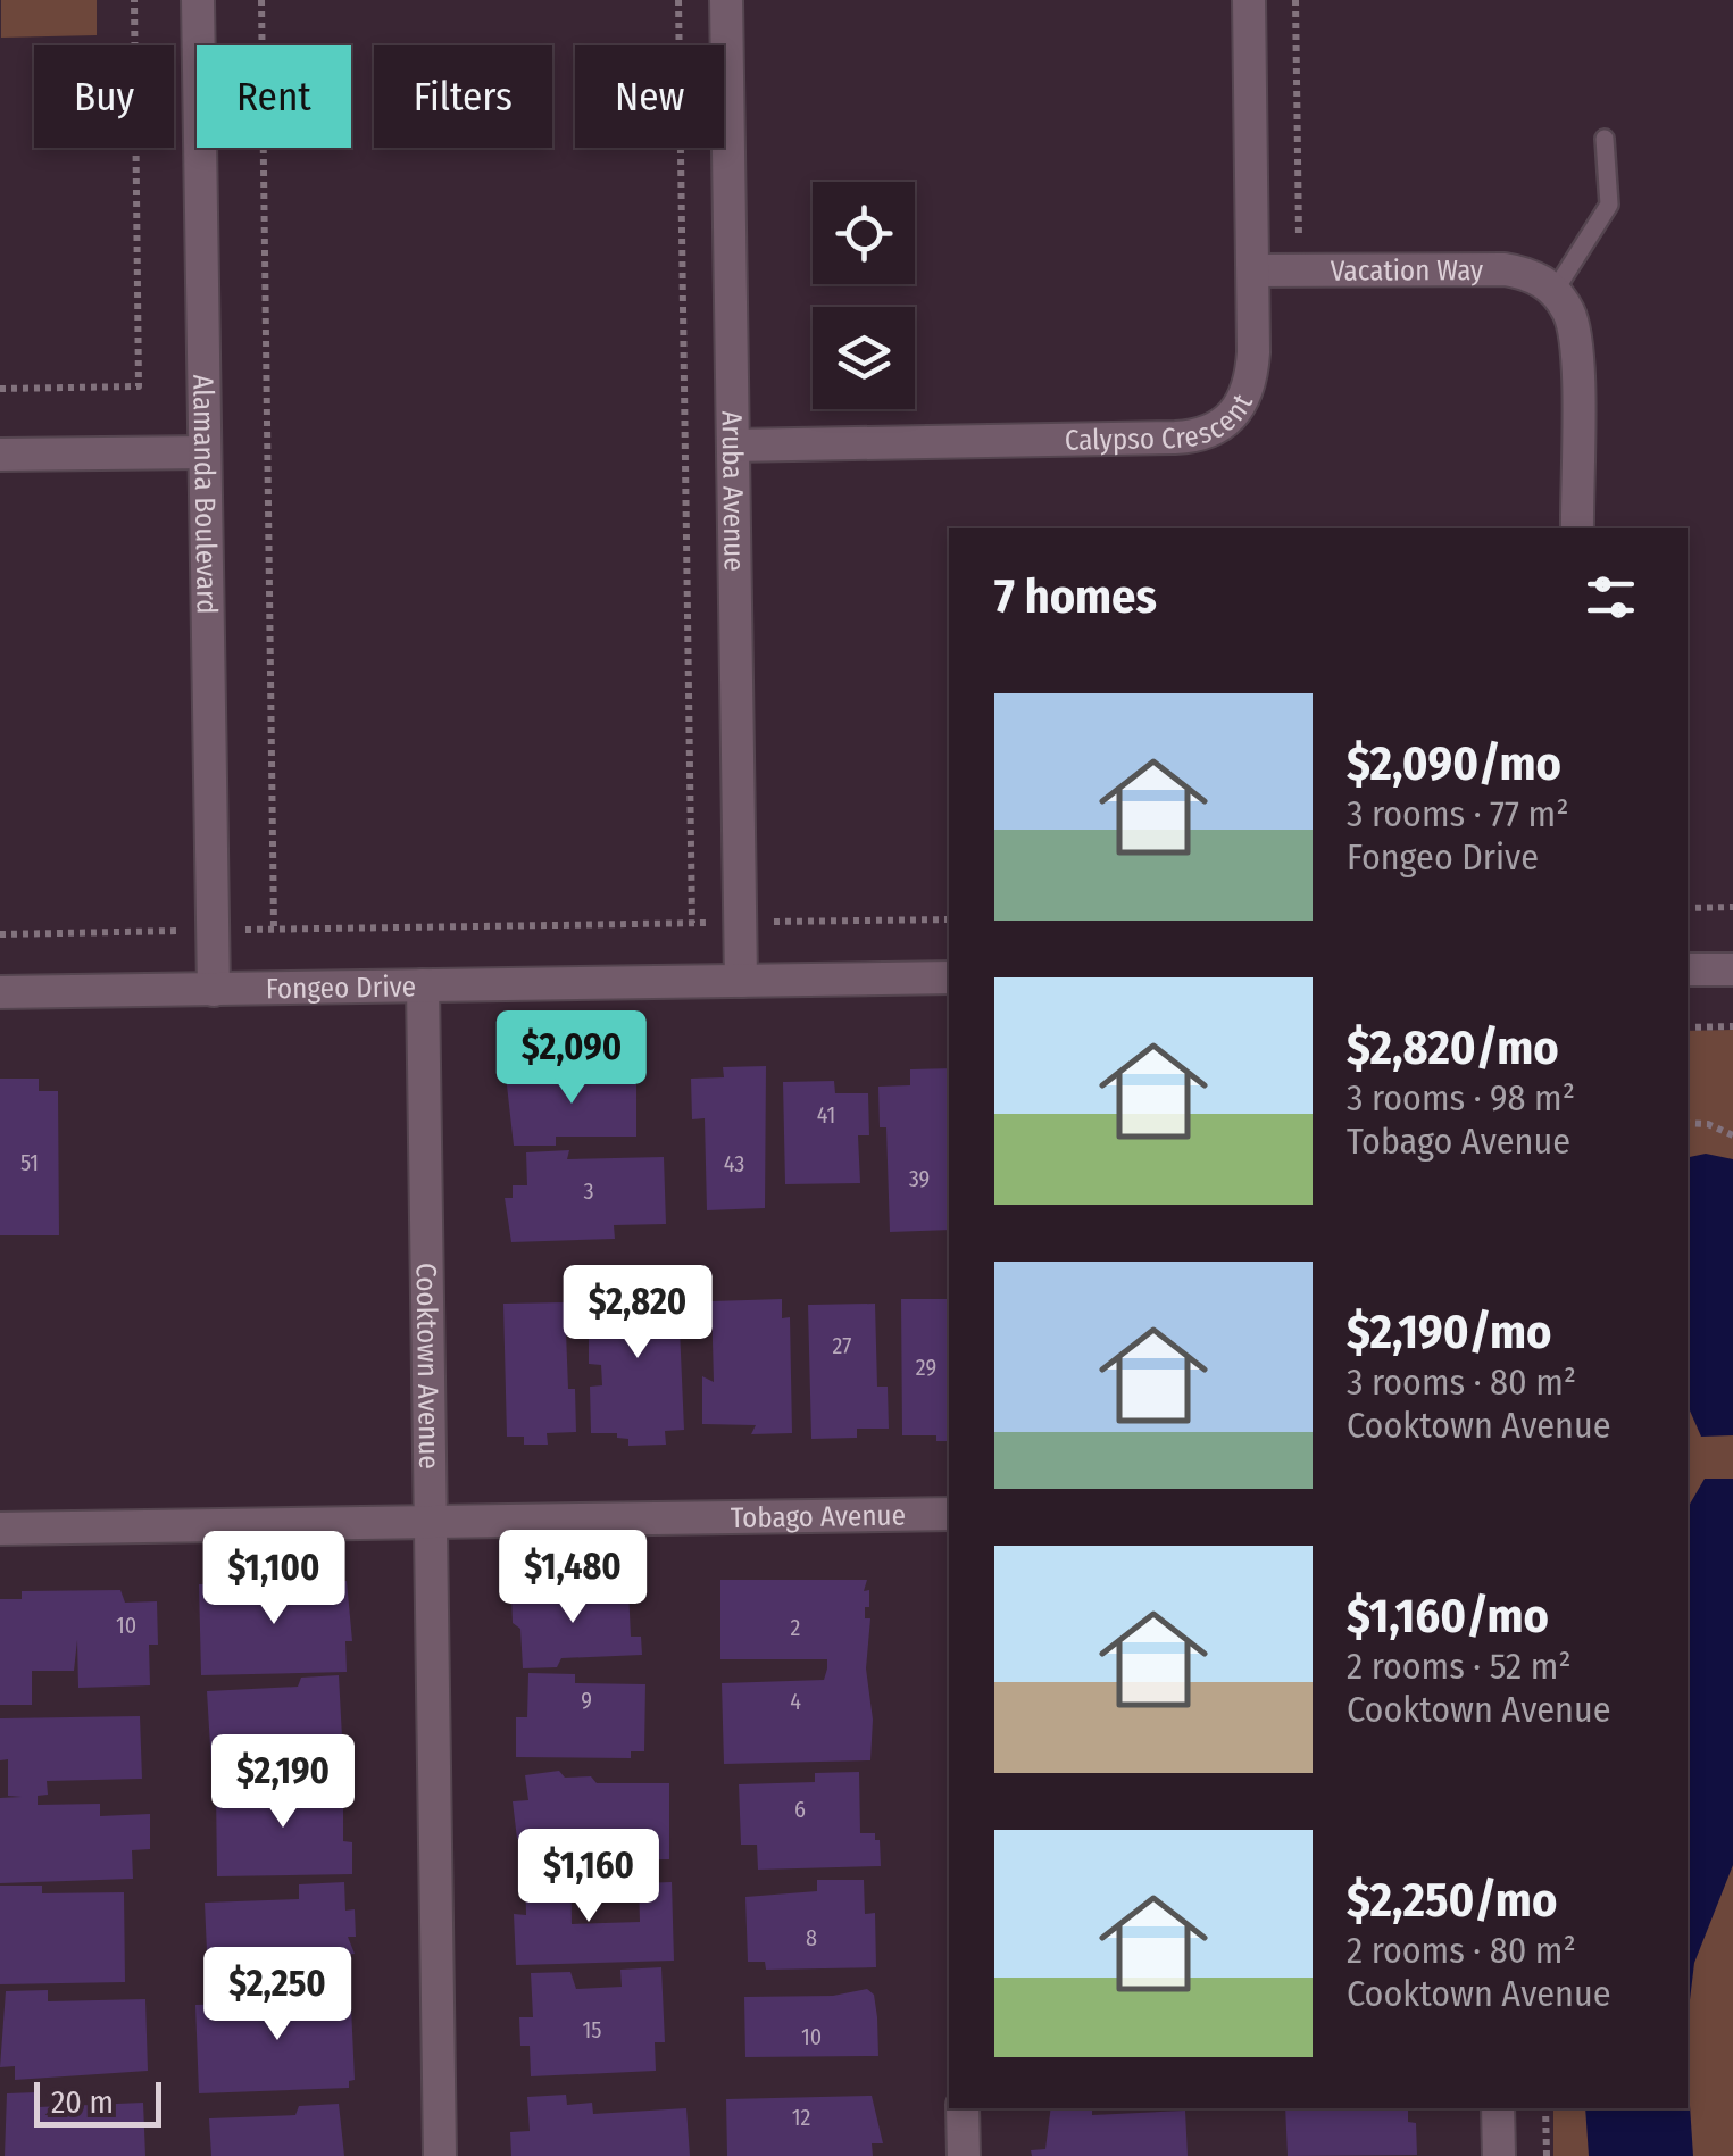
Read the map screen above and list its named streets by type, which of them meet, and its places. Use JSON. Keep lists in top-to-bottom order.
{
  "streets": {
    "street": [
      "Vacation Way",
      "Calypso Crescent",
      "Aruba Avenue",
      "Alamanda Boulevard",
      "Fongeo Drive",
      "Cooktown Avenue",
      "Tobago Avenue"
    ]
  },
  "crossings": [
    ["Vacation Way", "Calypso Crescent"],
    ["Calypso Crescent", "Aruba Avenue"],
    ["Aruba Avenue", "Fongeo Drive"],
    ["Alamanda Boulevard", "Fongeo Drive"],
    ["Fongeo Drive", "Cooktown Avenue"],
    ["Cooktown Avenue", "Tobago Avenue"]
  ],
  "house_numbers": [
    "41",
    "51",
    "43",
    "39",
    "3",
    "27",
    "29",
    "10",
    "2",
    "9",
    "4",
    "6",
    "8",
    "15",
    "10",
    "12"
  ],
  "scale_bar": "20 m",
  "page": {
    "chip": [
      "Buy",
      "Rent",
      "Filters",
      "New"
    ],
    "heading": "7 homes",
    "list": [
      {
        "name": "$2,090/mo",
        "note": "3 rooms · 77 m² · Fongeo Drive"
      },
      {
        "name": "$2,820/mo",
        "note": "3 rooms · 98 m² · Tobago Avenue"
      },
      {
        "name": "$2,190/mo",
        "note": "3 rooms · 80 m² · Cooktown Avenue"
      },
      {
        "name": "$1,160/mo",
        "note": "2 rooms · 52 m² · Cooktown Avenue"
      },
      {
        "name": "$2,250/mo",
        "note": "2 rooms · 80 m² · Cooktown Avenue"
      }
    ],
    "price": [
      "$2,090",
      "$2,820",
      "$1,480",
      "$1,100",
      "$2,190",
      "$1,160",
      "$2,250"
    ],
    "scale": "20 m"
  }
}
